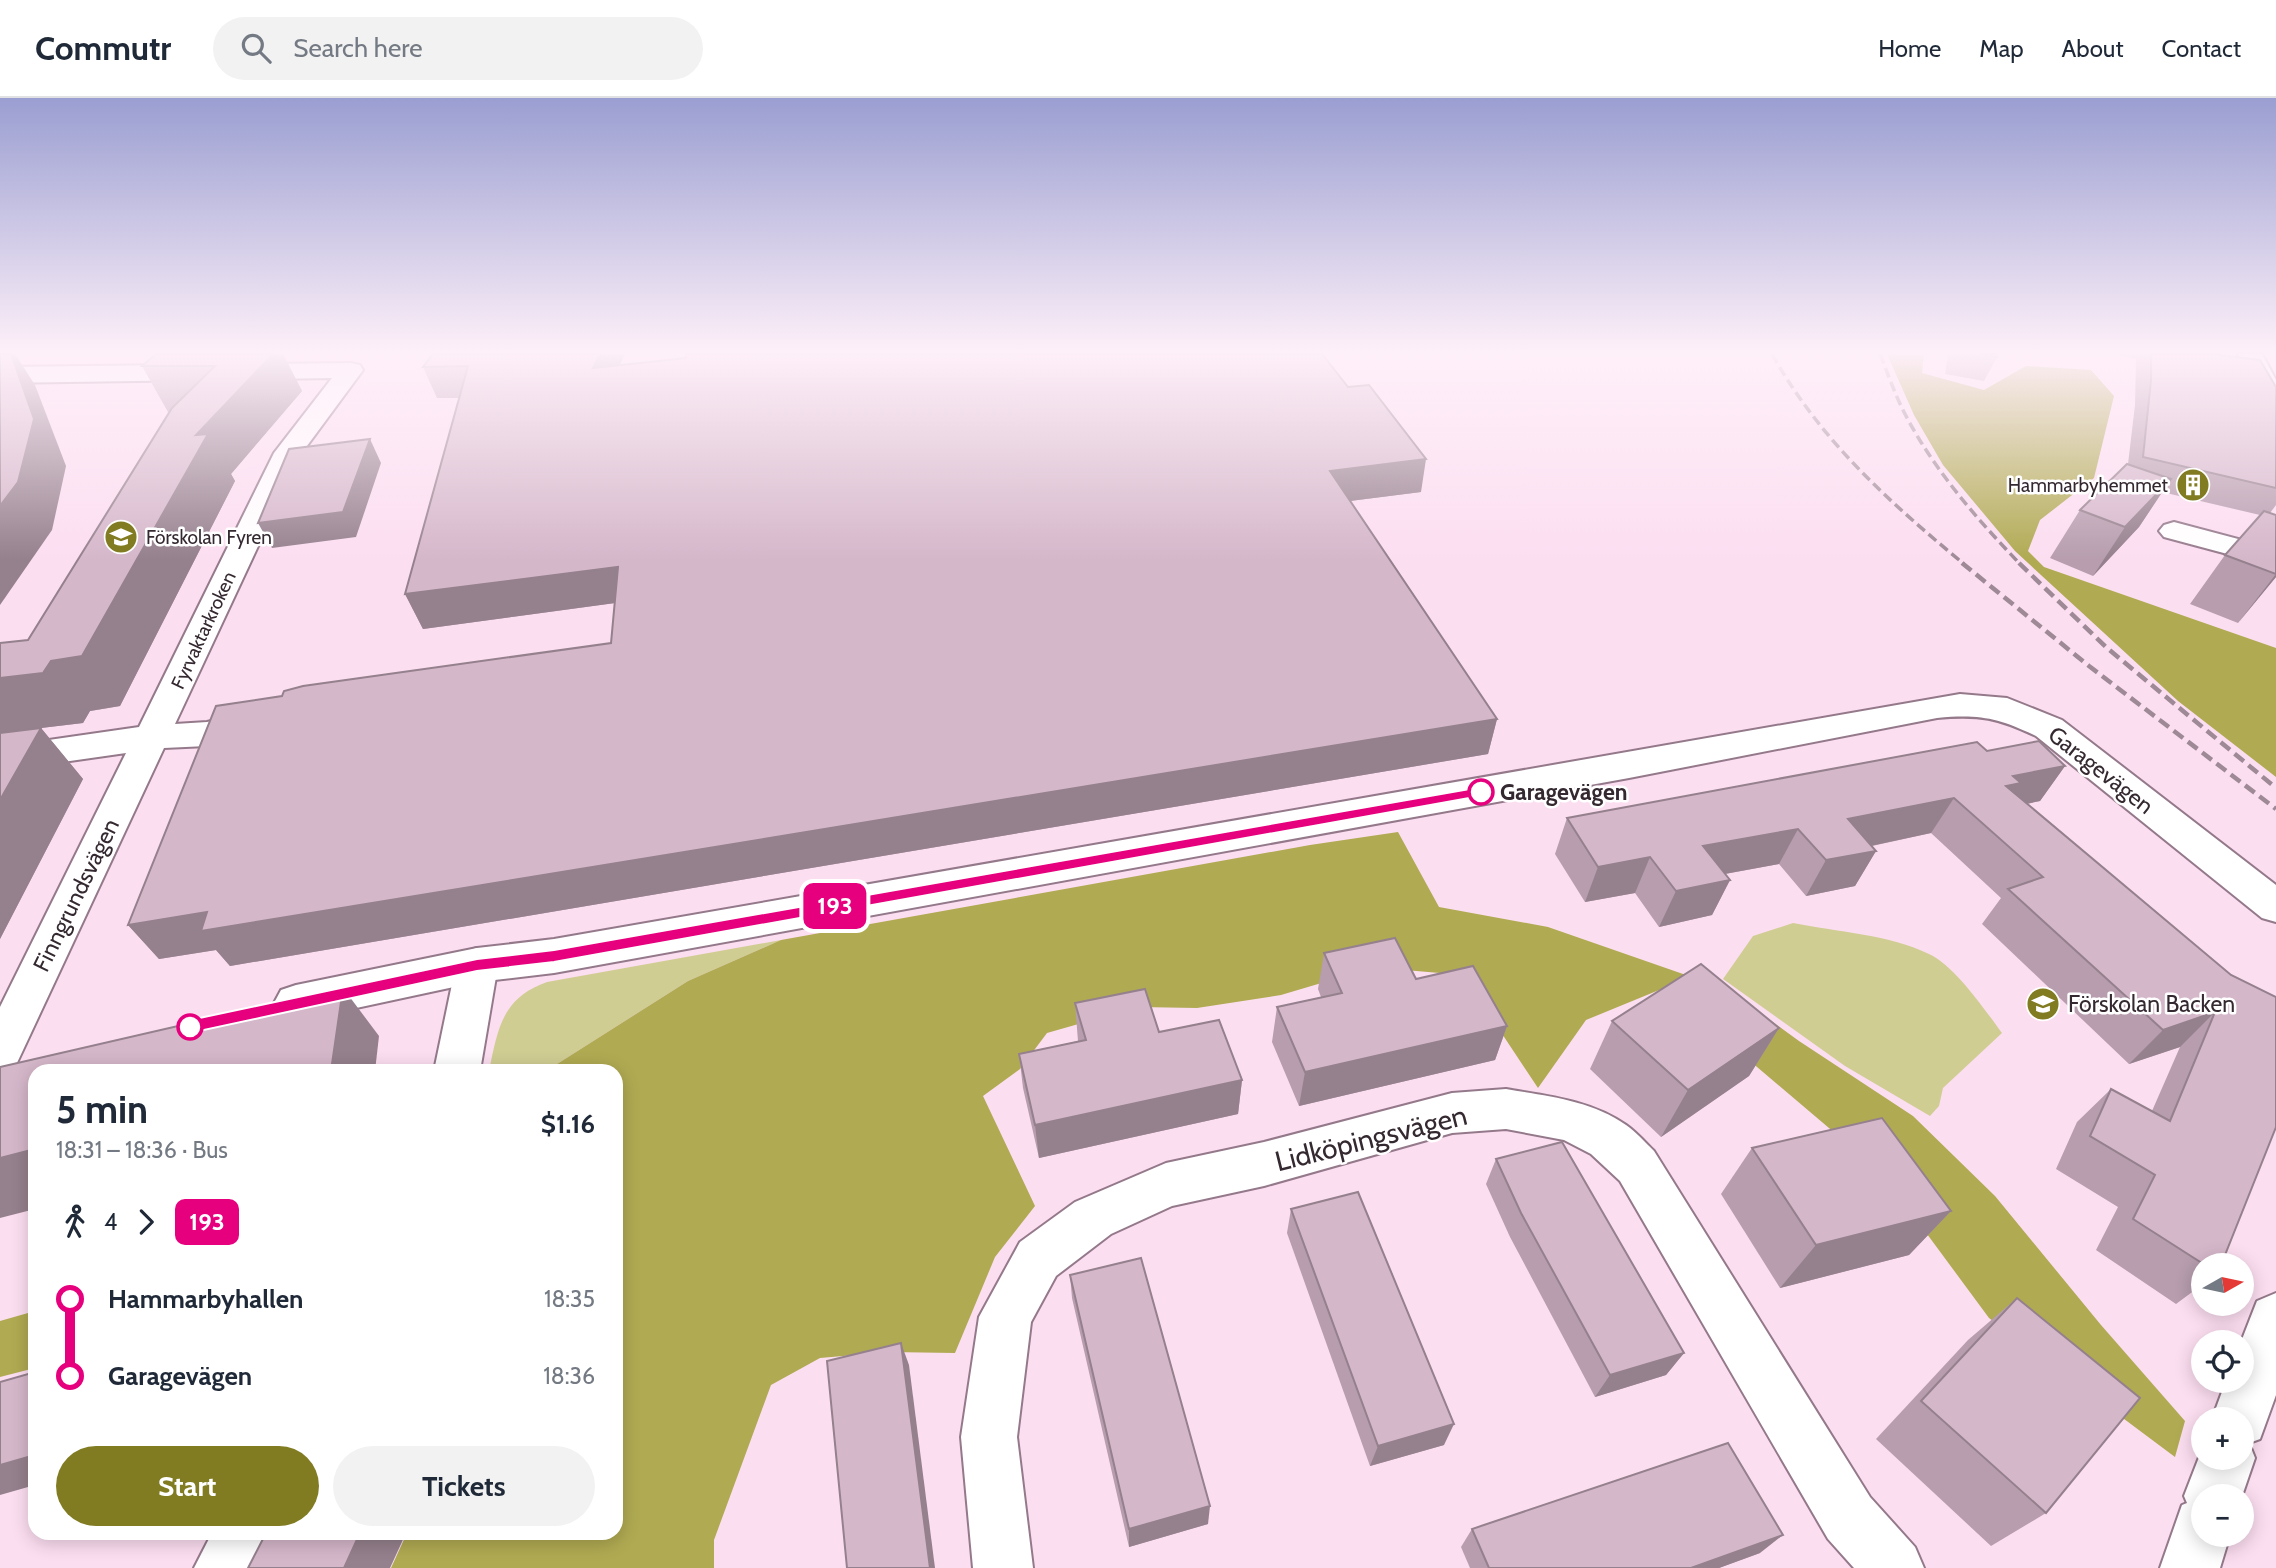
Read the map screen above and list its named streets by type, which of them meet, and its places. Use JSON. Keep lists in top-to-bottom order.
{
  "streets": {
    "street": [
      "Fyrvaktarkroken",
      "Garagevägen",
      "Finngrundsvägen",
      "Lidköpingsvägen"
    ]
  },
  "crossings": [
    ["Fyrvaktarkroken", "Finngrundsvägen"]
  ],
  "places": {
    "building": ["Hammarbyhemmet"],
    "school or university": ["Förskolan Fyren", "Förskolan Backen"],
    "other": ["Garagevägen"]
  },
  "lines": ["bus line 193"],
  "north": "right",
  "page": {
    "header": "Commutr",
    "search": "Search here",
    "nav": [
      "Home",
      "Map",
      "About",
      "Contact"
    ],
    "on_map": "193",
    "heading": ["5 min", "18:31 – 18:36 · Bus", "$1.16"],
    "legs": ["4", "193"],
    "map_buttons": ["+", "−"],
    "list": [
      {
        "name": "Hammarbyhallen",
        "value": "18:35"
      },
      {
        "name": "Garagevägen",
        "value": "18:36"
      }
    ],
    "buttons": ["Start", "Tickets"]
  }
}
